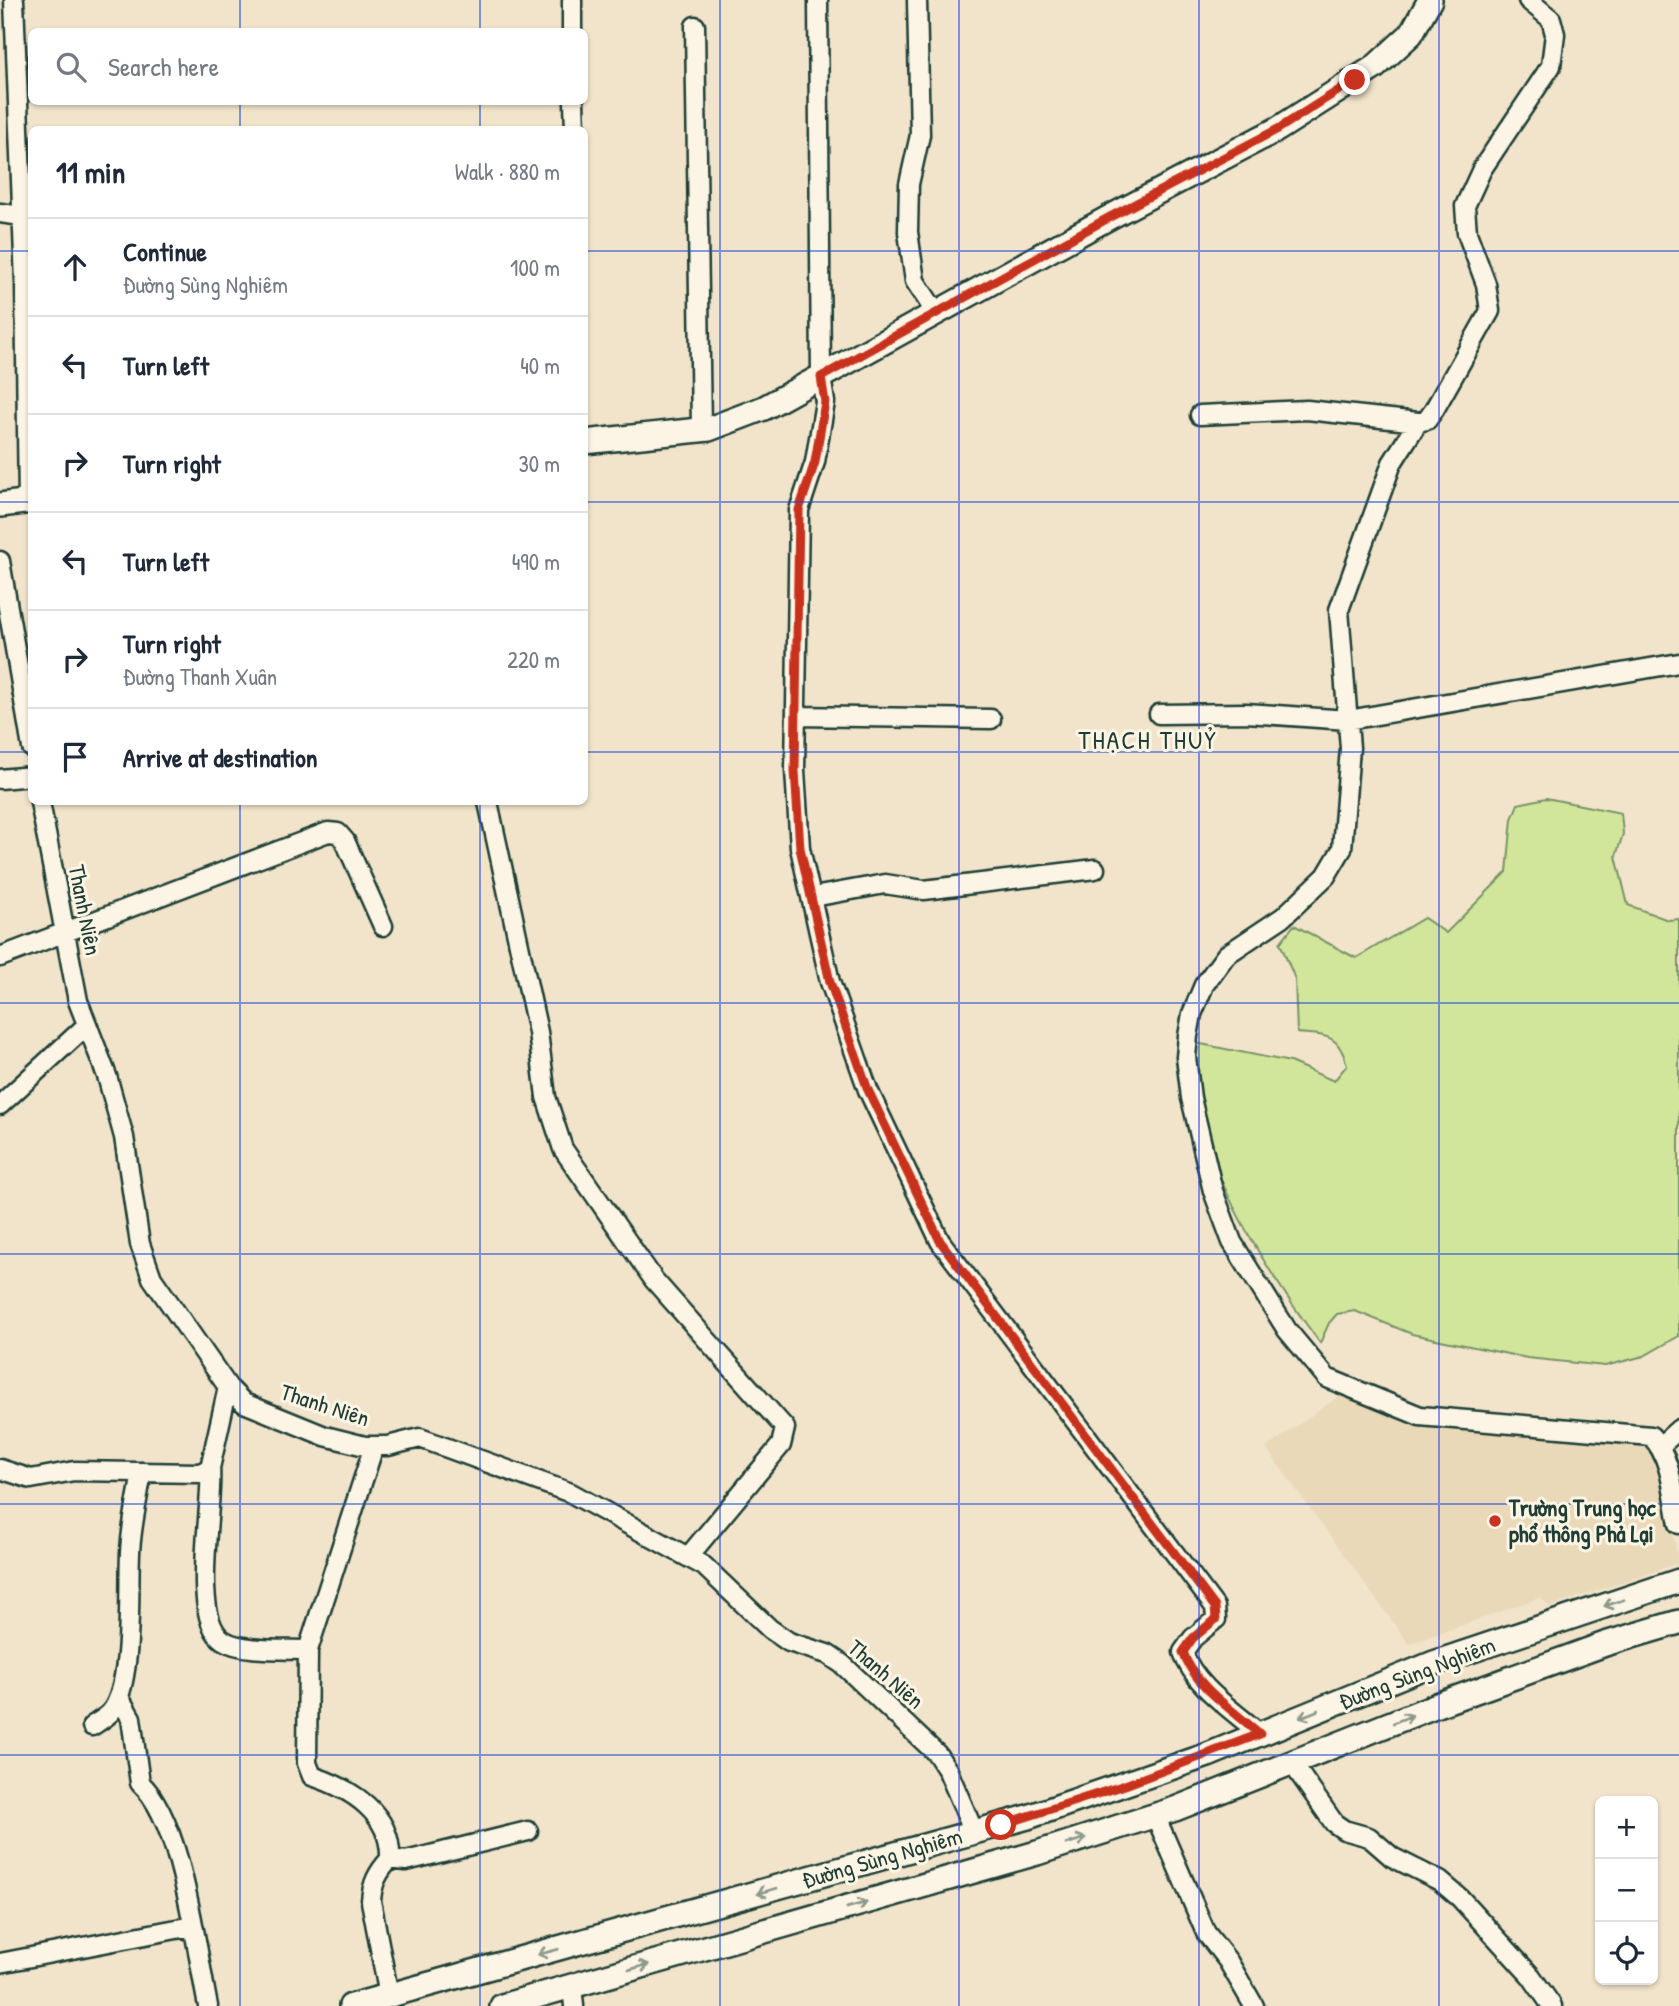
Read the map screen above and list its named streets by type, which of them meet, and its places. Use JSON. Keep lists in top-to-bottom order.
{
  "streets": {
    "street": ["Thanh Niên", "Đường Sùng Nghiêm"]
  },
  "crossings": [
    ["Thanh Niên", "Đường Sùng Nghiêm"]
  ],
  "districts": ["THẠCH THUỶ"],
  "places": ["Trường Trung học phổ thông Phả Lại"],
  "page": {
    "search": "Search here",
    "heading": ["11 min", "Walk · 880 m"],
    "list": [
      ["Continue", "Đường Sùng Nghiêm", "100 m"],
      ["Turn left", "40 m"],
      ["Turn right", "30 m"],
      ["Turn left", "490 m"],
      ["Turn right", "Đường Thanh Xuân", "220 m"],
      "Arrive at destination"
    ],
    "map_buttons": ["+", "−"]
  }
}
